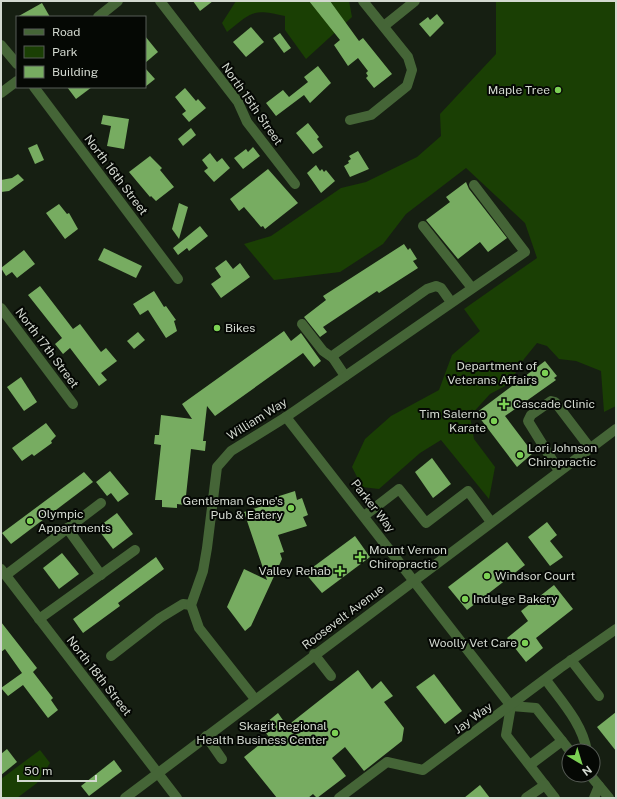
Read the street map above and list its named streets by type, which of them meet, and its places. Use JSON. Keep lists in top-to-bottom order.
{
  "streets": {
    "street": [
      "North 15th Street",
      "North 16th Street",
      "North 17th Street",
      "William Way",
      "Parker Way",
      "Roosevelt Avenue",
      "North 18th Street",
      "Jay Way"
    ]
  },
  "crossings": [
    ["William Way", "Parker Way"],
    ["Parker Way", "Roosevelt Avenue"],
    ["Parker Way", "Jay Way"],
    ["Roosevelt Avenue", "North 18th Street"]
  ],
  "places": {
    "other": [
      "Maple Tree",
      "Bikes",
      "Department of Veterans Affairs",
      "Tim Salerno Karate",
      "Lori Johnson Chiropractic",
      "Gentleman Gene's Pub & Eatery",
      "Olympic Appartments",
      "Windsor Court",
      "Indulge Bakery",
      "Woolly Vet Care",
      "Skagit Regional Health Business Center"
    ],
    "health": ["Cascade Clinic", "Mount Vernon Chiropractic", "Valley Rehab"]
  },
  "legend": ["Road", "Park", "Building"],
  "scale_bar": "50 m",
  "north": "bottom right"
}
